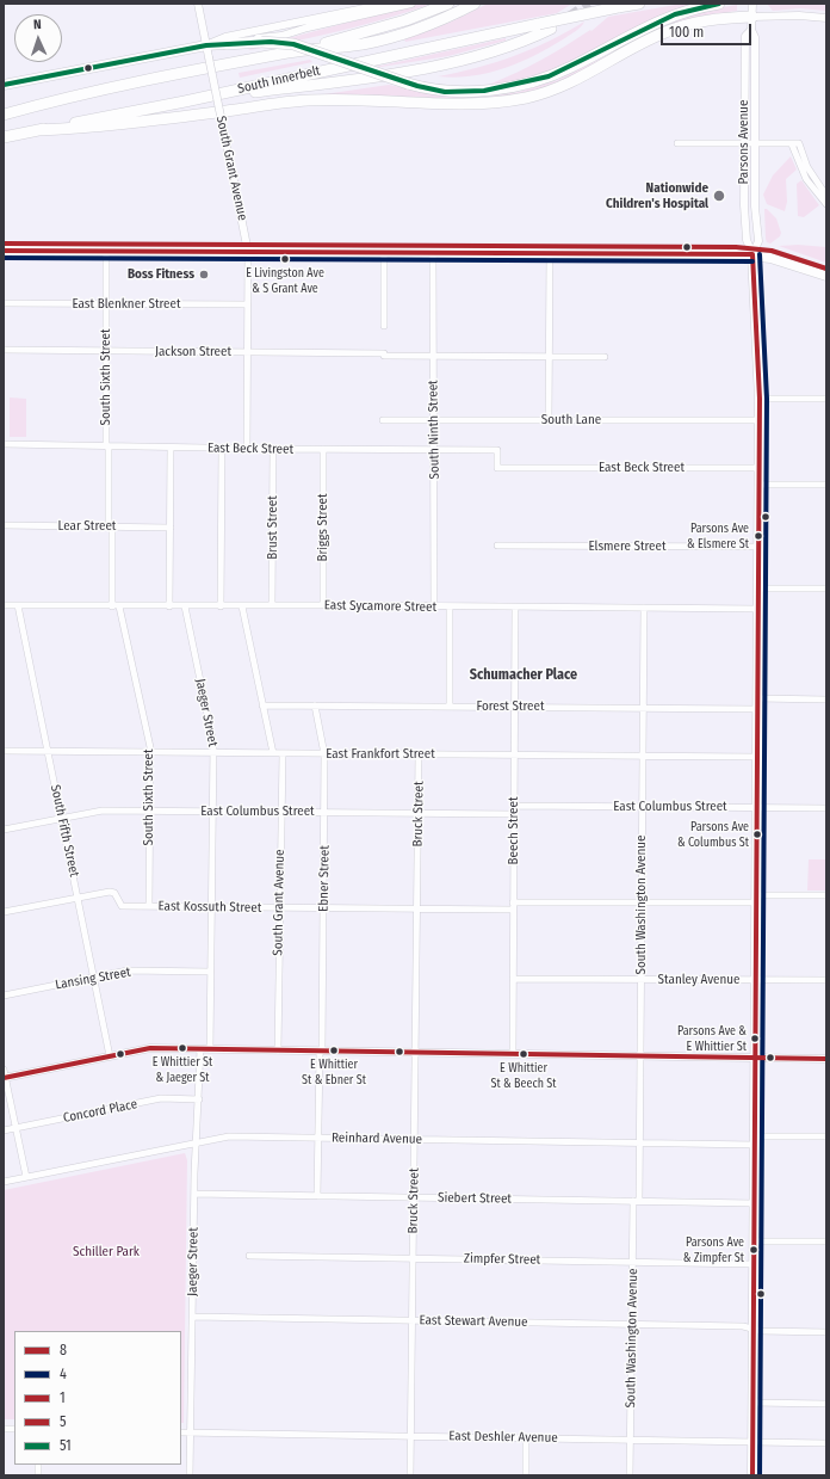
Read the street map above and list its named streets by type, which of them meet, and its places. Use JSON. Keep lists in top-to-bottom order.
{
  "streets": {
    "highway": ["South Innerbelt"],
    "main road": ["Parsons Avenue"],
    "street": [
      "South Grant Avenue",
      "East Blenkner Street",
      "Jackson Street",
      "South Sixth Street",
      "South Lane",
      "South Ninth Street",
      "East Beck Street",
      "Lear Street",
      "Brust Street",
      "Briggs Street",
      "Elsmere Street",
      "East Sycamore Street",
      "Forest Street",
      "Jaeger Street",
      "East Frankfort Street",
      "East Columbus Street",
      "Bruck Street",
      "South Fifth Street",
      "Beech Street",
      "Ebner Street",
      "South Washington Avenue",
      "East Kossuth Street",
      "Lansing Street",
      "Stanley Avenue",
      "Concord Place",
      "Reinhard Avenue",
      "Siebert Street",
      "Zimpfer Street",
      "East Stewart Avenue",
      "East Deshler Avenue"
    ]
  },
  "crossings": [
    ["Parsons Avenue", "South Lane"],
    ["Parsons Avenue", "East Beck Street"],
    ["Parsons Avenue", "Elsmere Street"],
    ["Parsons Avenue", "East Sycamore Street"],
    ["Parsons Avenue", "Forest Street"],
    ["Parsons Avenue", "East Frankfort Street"],
    ["Parsons Avenue", "East Columbus Street"],
    ["Parsons Avenue", "Stanley Avenue"],
    ["Parsons Avenue", "Reinhard Avenue"],
    ["Parsons Avenue", "Siebert Street"],
    ["Parsons Avenue", "Zimpfer Street"],
    ["Parsons Avenue", "East Stewart Avenue"],
    ["Parsons Avenue", "East Deshler Avenue"],
    ["South Grant Avenue", "East Blenkner Street"],
    ["South Grant Avenue", "Jackson Street"],
    ["South Grant Avenue", "East Beck Street"],
    ["South Grant Avenue", "East Frankfort Street"],
    ["South Grant Avenue", "East Columbus Street"],
    ["South Grant Avenue", "East Kossuth Street"],
    ["East Blenkner Street", "South Sixth Street"],
    ["Jackson Street", "South Sixth Street"],
    ["Jackson Street", "South Ninth Street"],
    ["South Sixth Street", "East Beck Street"],
    ["South Sixth Street", "Lear Street"],
    ["South Sixth Street", "East Sycamore Street"],
    ["South Sixth Street", "East Frankfort Street"],
    ["South Sixth Street", "East Columbus Street"],
    ["South Sixth Street", "East Kossuth Street"],
    ["South Lane", "South Ninth Street"],
    ["South Ninth Street", "East Beck Street"],
    ["South Ninth Street", "East Sycamore Street"],
    ["East Beck Street", "Brust Street"],
    ["East Beck Street", "Briggs Street"],
    ["Brust Street", "East Sycamore Street"],
    ["Briggs Street", "East Sycamore Street"],
    ["East Sycamore Street", "Jaeger Street"],
    ["East Sycamore Street", "South Fifth Street"],
    ["East Sycamore Street", "Beech Street"],
    ["East Sycamore Street", "South Washington Avenue"],
    ["Forest Street", "Beech Street"],
    ["Forest Street", "Ebner Street"],
    ["Forest Street", "South Washington Avenue"],
    ["Jaeger Street", "East Frankfort Street"],
    ["Jaeger Street", "East Columbus Street"],
    ["Jaeger Street", "East Kossuth Street"],
    ["Jaeger Street", "Lansing Street"],
    ["Jaeger Street", "Concord Place"],
    ["Jaeger Street", "Reinhard Avenue"],
    ["Jaeger Street", "Siebert Street"],
    ["Jaeger Street", "East Stewart Avenue"],
    ["Jaeger Street", "East Deshler Avenue"],
    ["East Frankfort Street", "Bruck Street"],
    ["East Frankfort Street", "South Fifth Street"],
    ["East Frankfort Street", "Beech Street"],
    ["East Frankfort Street", "Ebner Street"],
    ["East Frankfort Street", "South Washington Avenue"],
    ["East Columbus Street", "Bruck Street"],
    ["East Columbus Street", "South Fifth Street"],
    ["East Columbus Street", "Beech Street"],
    ["East Columbus Street", "Ebner Street"],
    ["East Columbus Street", "South Washington Avenue"],
    ["Bruck Street", "East Kossuth Street"],
    ["Bruck Street", "Reinhard Avenue"],
    ["Bruck Street", "Siebert Street"],
    ["Bruck Street", "Zimpfer Street"],
    ["Bruck Street", "East Stewart Avenue"],
    ["Bruck Street", "East Deshler Avenue"],
    ["South Fifth Street", "East Kossuth Street"],
    ["South Fifth Street", "Lansing Street"],
    ["Beech Street", "East Kossuth Street"],
    ["Beech Street", "Stanley Avenue"],
    ["Ebner Street", "East Kossuth Street"],
    ["Ebner Street", "Reinhard Avenue"],
    ["Ebner Street", "Siebert Street"],
    ["South Washington Avenue", "Stanley Avenue"],
    ["South Washington Avenue", "Reinhard Avenue"],
    ["South Washington Avenue", "Siebert Street"],
    ["South Washington Avenue", "Zimpfer Street"],
    ["South Washington Avenue", "East Stewart Avenue"],
    ["South Washington Avenue", "East Deshler Avenue"]
  ],
  "districts": ["Schumacher Place"],
  "parks": ["Schiller Park"],
  "places": [
    "Nationwide Children's Hospital",
    "E Livingston Ave & S Grant Ave",
    "Boss Fitness",
    "Parsons Ave & Elsmere St",
    "Parsons Ave & Columbus St",
    "Parsons Ave & E Whittier St",
    "E Whittier St & Jaeger St",
    "E Whittier St & Ebner St",
    "E Whittier St & Beech St",
    "Parsons Ave & Zimpfer St"
  ],
  "lines": [
    "transit line 51",
    "transit line 1",
    "transit line 8",
    "transit line 4",
    "transit line 5"
  ],
  "legend": [
    "8",
    "4",
    "1",
    "5",
    "51"
  ],
  "scale_bar": "100 m",
  "north": "top"
}
